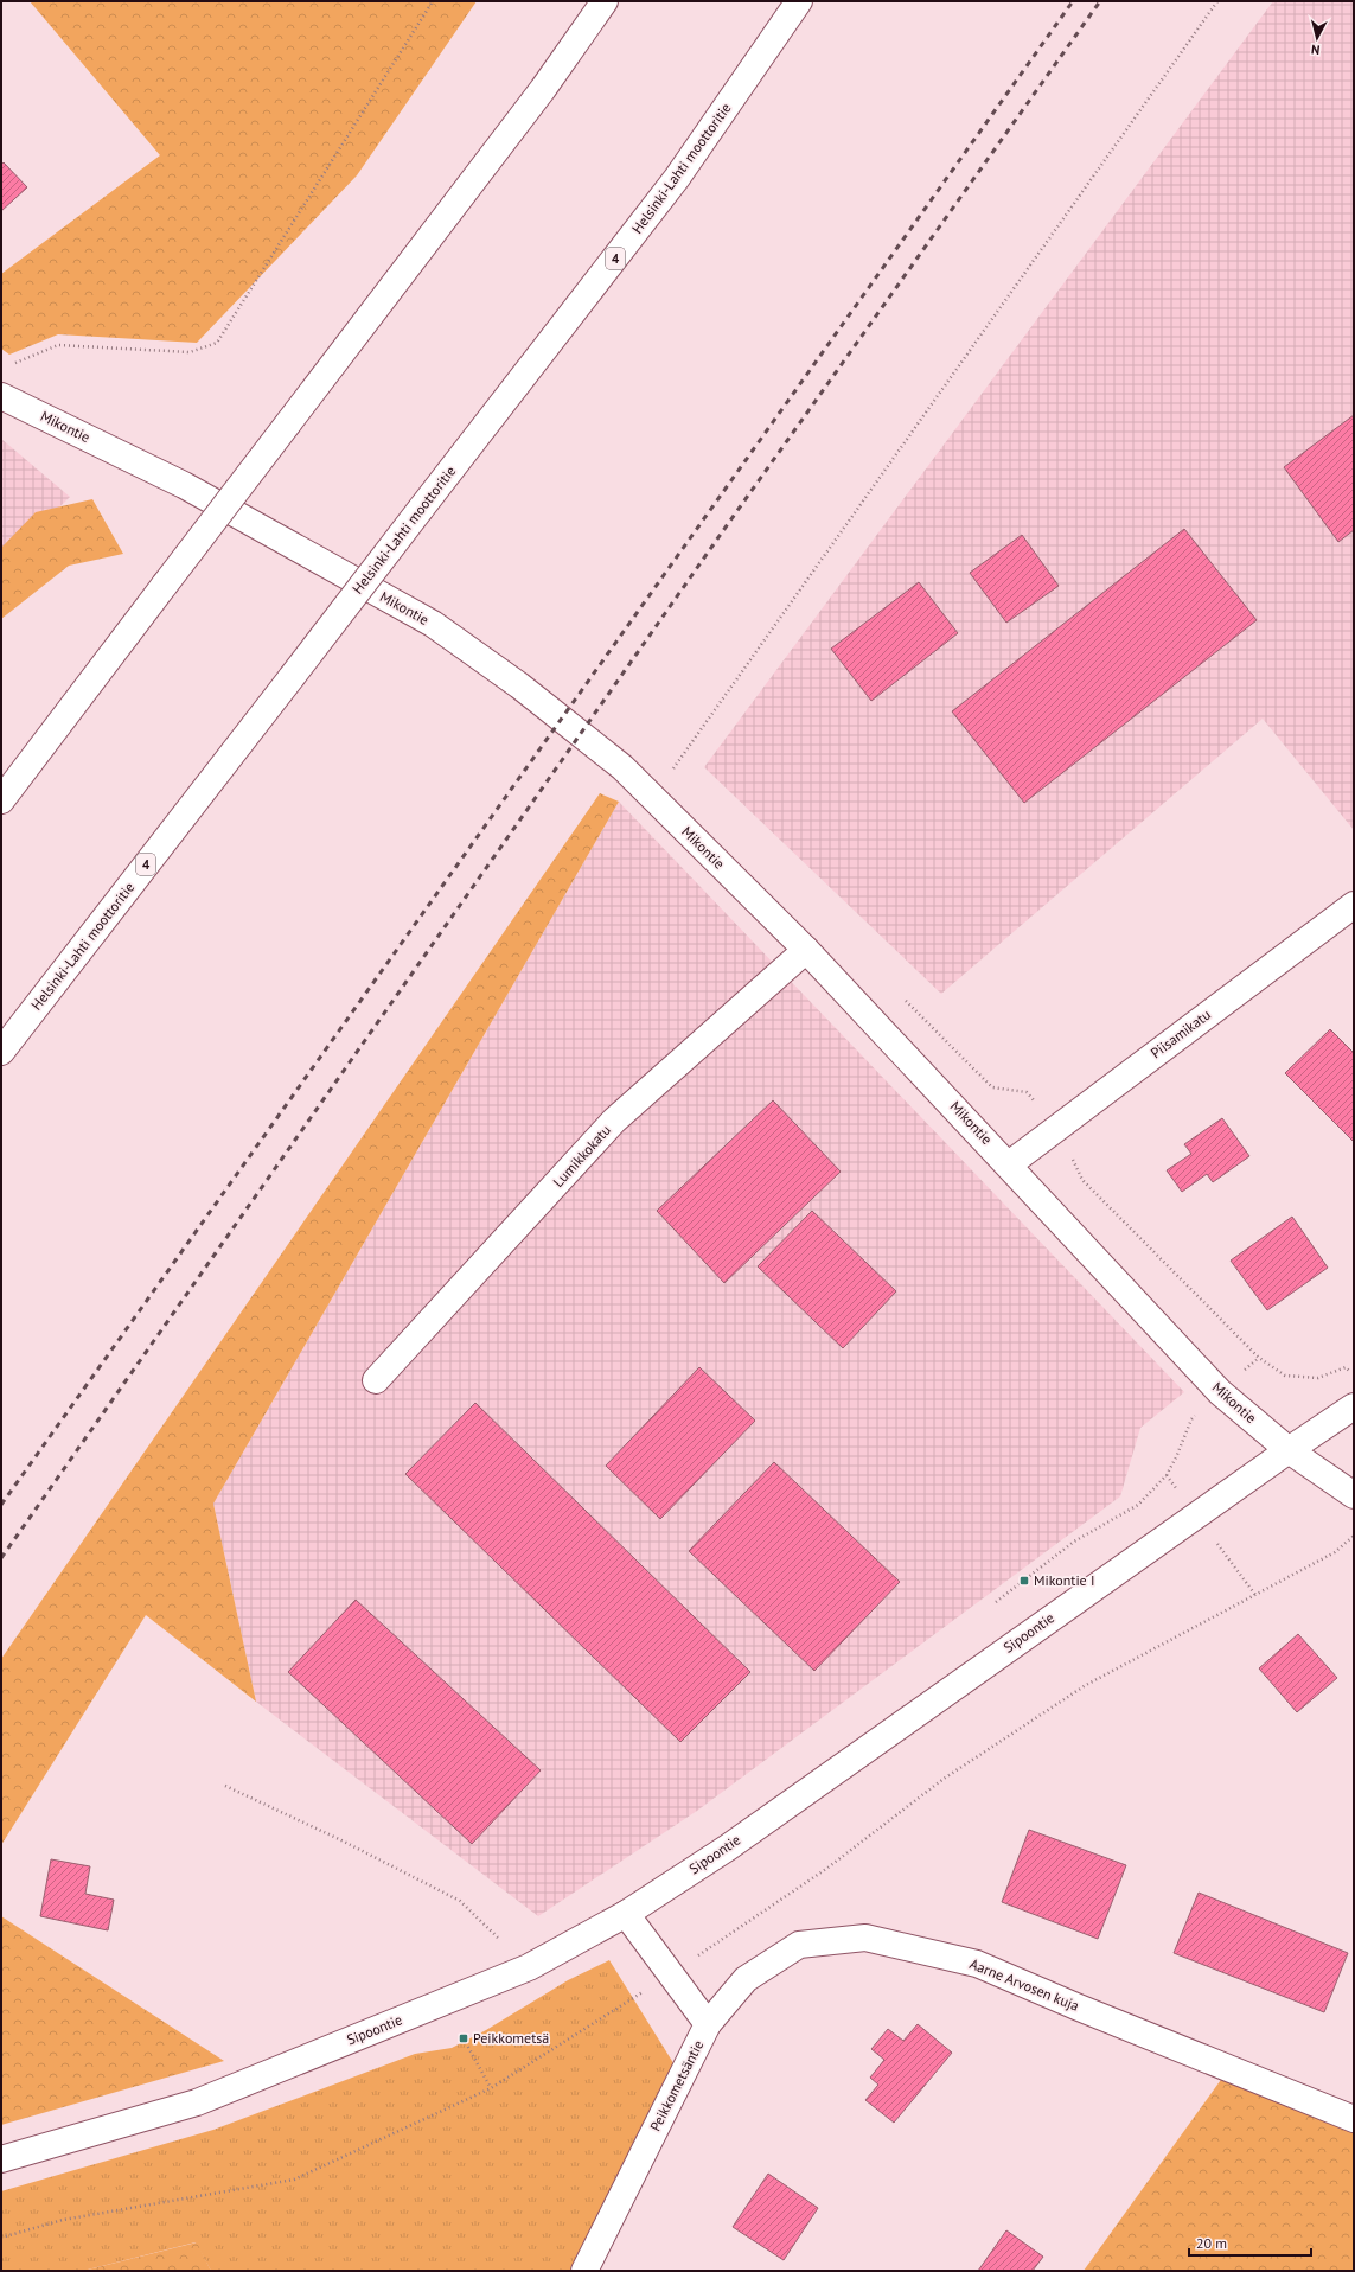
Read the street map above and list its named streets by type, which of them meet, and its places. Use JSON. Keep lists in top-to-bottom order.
{
  "streets": {
    "main road": [
      "Helsinki-Lahti moottoritie",
      "4",
      "Mikontie",
      "Piisamikatu",
      "Lumikkokatu",
      "Sipoontie",
      "Aarne Arvosen kuja",
      "Peikkometsäntie"
    ]
  },
  "crossings": [
    ["Mikontie", "Piisamikatu"],
    ["Mikontie", "Lumikkokatu"],
    ["Mikontie", "Sipoontie"],
    ["Sipoontie", "Peikkometsäntie"],
    ["Aarne Arvosen kuja", "Peikkometsäntie"]
  ],
  "places": {
    "transit": ["Mikontie I", "Peikkometsä"]
  },
  "scale_bar": "20 m",
  "north": "bottom"
}
